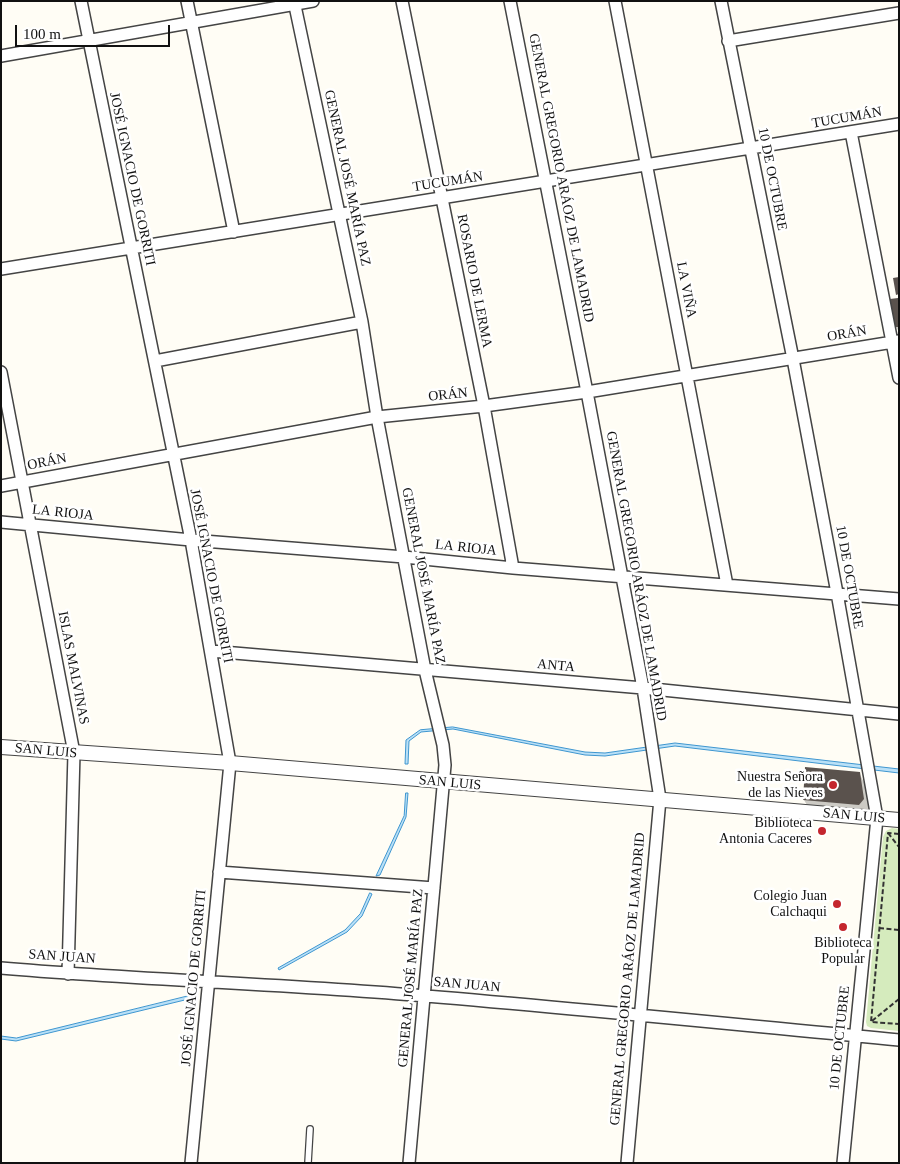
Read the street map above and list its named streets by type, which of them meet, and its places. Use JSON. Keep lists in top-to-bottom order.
{
  "streets": {
    "street": [
      "TUCUMÁN",
      "GENERAL JOSÉ MARÍA PAZ",
      "GENERAL GREGORIO ARÁOZ DE LAMADRID",
      "JOSÉ IGNACIO DE GORRITI",
      "10 DE OCTUBRE",
      "ROSARIO DE LERMA",
      "LA VIÑA",
      "ORÁN",
      "LA RIOJA",
      "ANTA",
      "ISLAS MALVINAS",
      "SAN LUIS",
      "SAN JUAN"
    ]
  },
  "crossings": [
    ["TUCUMÁN", "GENERAL JOSÉ MARÍA PAZ"],
    ["TUCUMÁN", "GENERAL GREGORIO ARÁOZ DE LAMADRID"],
    ["TUCUMÁN", "JOSÉ IGNACIO DE GORRITI"],
    ["TUCUMÁN", "10 DE OCTUBRE"],
    ["TUCUMÁN", "ROSARIO DE LERMA"],
    ["TUCUMÁN", "LA VIÑA"],
    ["GENERAL JOSÉ MARÍA PAZ", "ORÁN"],
    ["GENERAL JOSÉ MARÍA PAZ", "LA RIOJA"],
    ["GENERAL JOSÉ MARÍA PAZ", "ANTA"],
    ["GENERAL JOSÉ MARÍA PAZ", "SAN LUIS"],
    ["GENERAL JOSÉ MARÍA PAZ", "SAN JUAN"],
    ["GENERAL GREGORIO ARÁOZ DE LAMADRID", "ORÁN"],
    ["GENERAL GREGORIO ARÁOZ DE LAMADRID", "LA RIOJA"],
    ["GENERAL GREGORIO ARÁOZ DE LAMADRID", "ANTA"],
    ["GENERAL GREGORIO ARÁOZ DE LAMADRID", "SAN LUIS"],
    ["GENERAL GREGORIO ARÁOZ DE LAMADRID", "SAN JUAN"],
    ["JOSÉ IGNACIO DE GORRITI", "ORÁN"],
    ["JOSÉ IGNACIO DE GORRITI", "LA RIOJA"],
    ["JOSÉ IGNACIO DE GORRITI", "ANTA"],
    ["JOSÉ IGNACIO DE GORRITI", "SAN LUIS"],
    ["JOSÉ IGNACIO DE GORRITI", "SAN JUAN"],
    ["10 DE OCTUBRE", "ORÁN"],
    ["10 DE OCTUBRE", "LA RIOJA"],
    ["10 DE OCTUBRE", "ANTA"],
    ["10 DE OCTUBRE", "SAN LUIS"],
    ["10 DE OCTUBRE", "SAN JUAN"],
    ["ROSARIO DE LERMA", "ORÁN"],
    ["ROSARIO DE LERMA", "LA RIOJA"],
    ["LA VIÑA", "ORÁN"],
    ["LA VIÑA", "LA RIOJA"],
    ["ORÁN", "ISLAS MALVINAS"],
    ["LA RIOJA", "ISLAS MALVINAS"],
    ["ISLAS MALVINAS", "SAN LUIS"],
    ["ISLAS MALVINAS", "SAN JUAN"]
  ],
  "places": [
    "Nuestra Señora de las Nieves",
    "Biblioteca Antonia Caceres",
    "Colegio Juan Calchaqui",
    "Biblioteca Popular"
  ],
  "scale_bar": "100 m"
}
